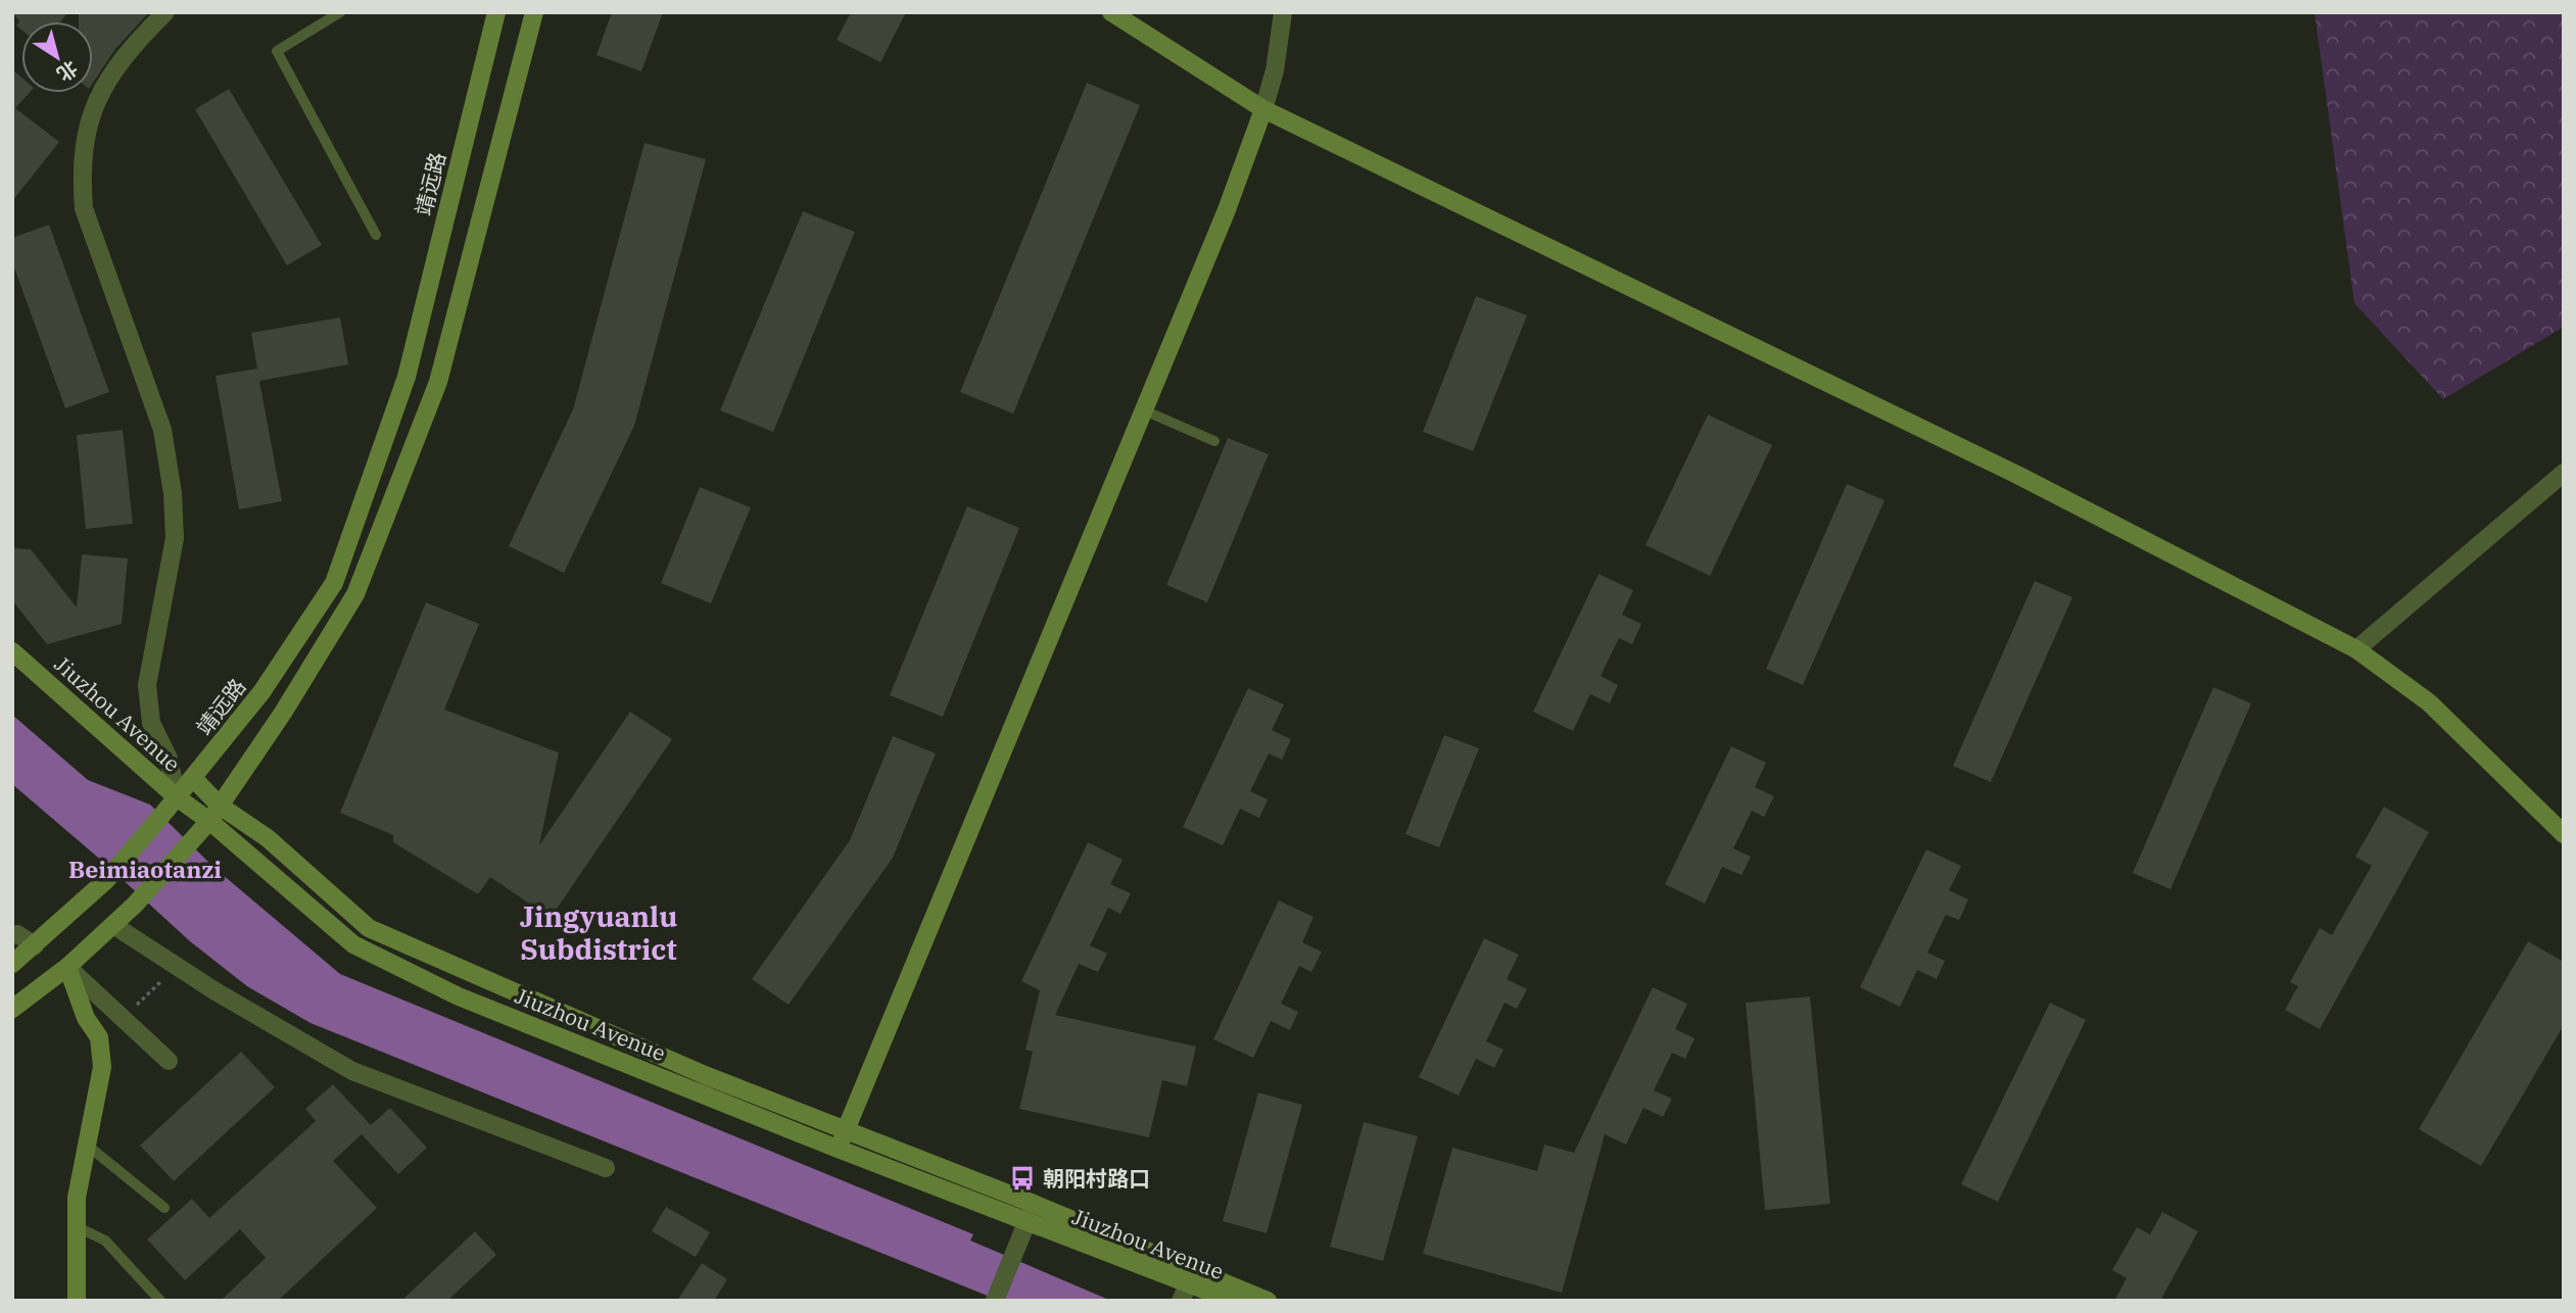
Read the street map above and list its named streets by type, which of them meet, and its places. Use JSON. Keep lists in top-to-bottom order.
{
  "streets": {
    "main road": ["靖远路", "Jiuzhou Avenue"]
  },
  "crossings": [
    ["靖远路", "Jiuzhou Avenue"]
  ],
  "districts": ["Beimiaotanzi", "Jingyuanlu Subdistrict"],
  "places": {
    "bus stop": ["朝阳村路口"]
  },
  "north": "bottom right"
}
